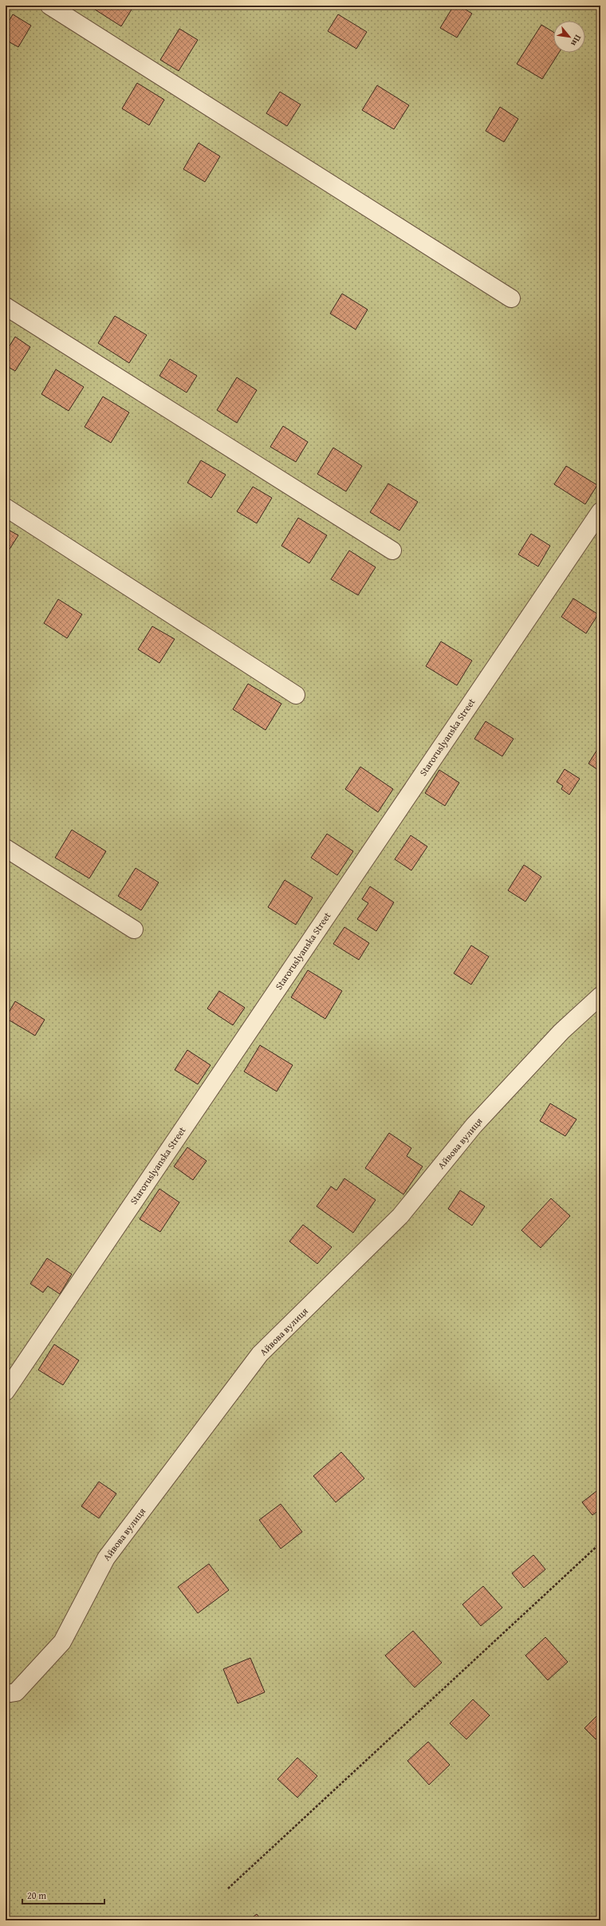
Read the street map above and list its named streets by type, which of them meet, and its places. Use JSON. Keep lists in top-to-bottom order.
{
  "streets": {
    "street": ["Staroruslyanska Street", "Айвова вулиця"]
  },
  "scale_bar": "20 m",
  "north": "bottom right"
}
